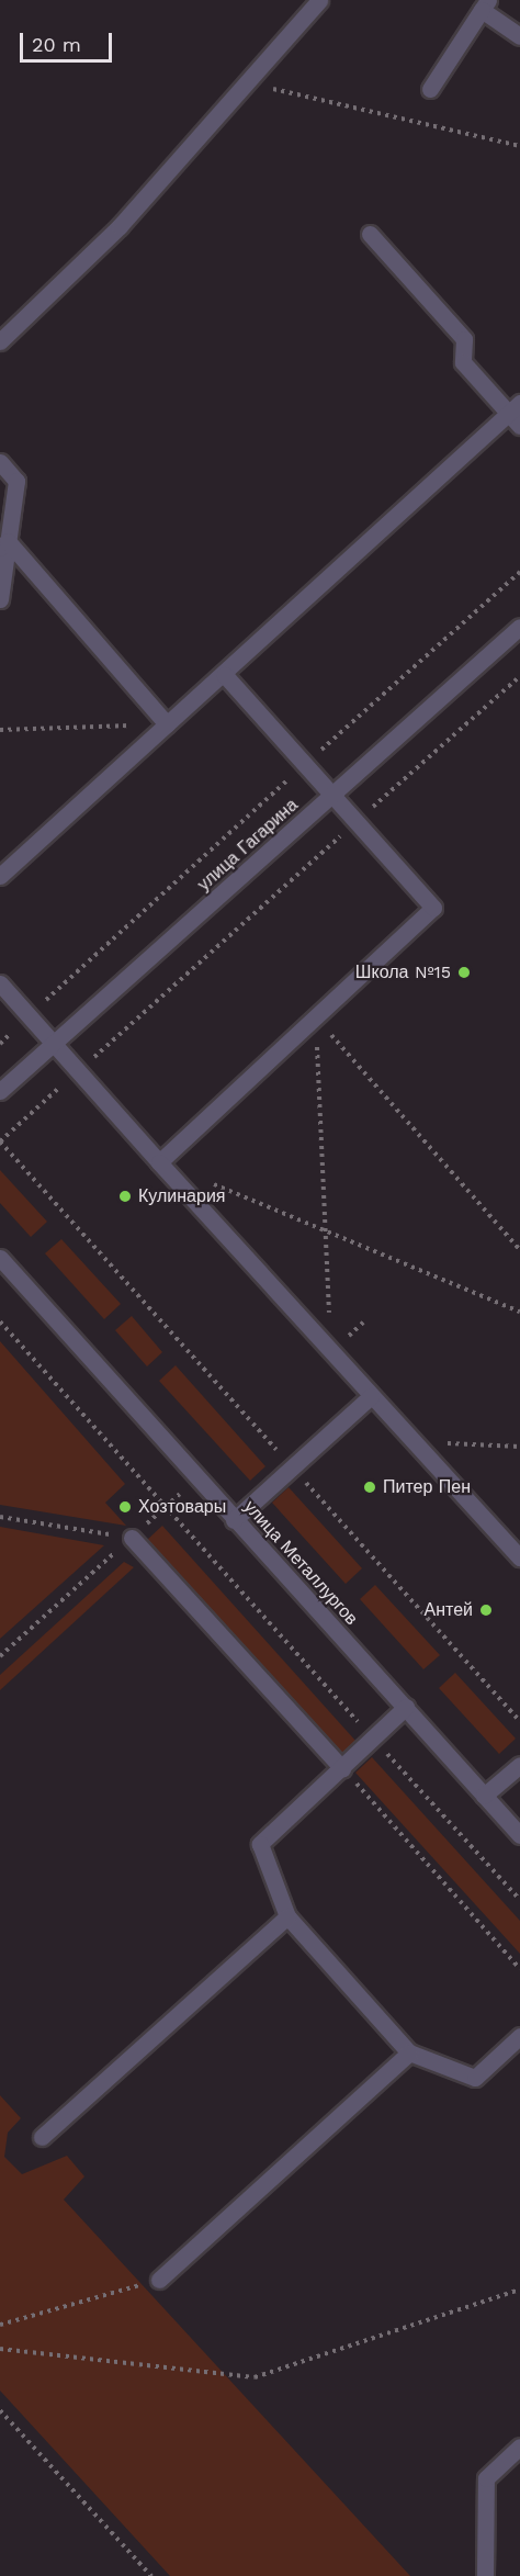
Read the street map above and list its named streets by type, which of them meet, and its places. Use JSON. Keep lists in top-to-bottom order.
{
  "streets": {
    "street": ["улица Гагарина", "улица Металлургов"]
  },
  "places": [
    "Школа №15",
    "Кулинария",
    "Питер Пен",
    "Хозтовары",
    "Антей"
  ],
  "scale_bar": "20 m"
}
